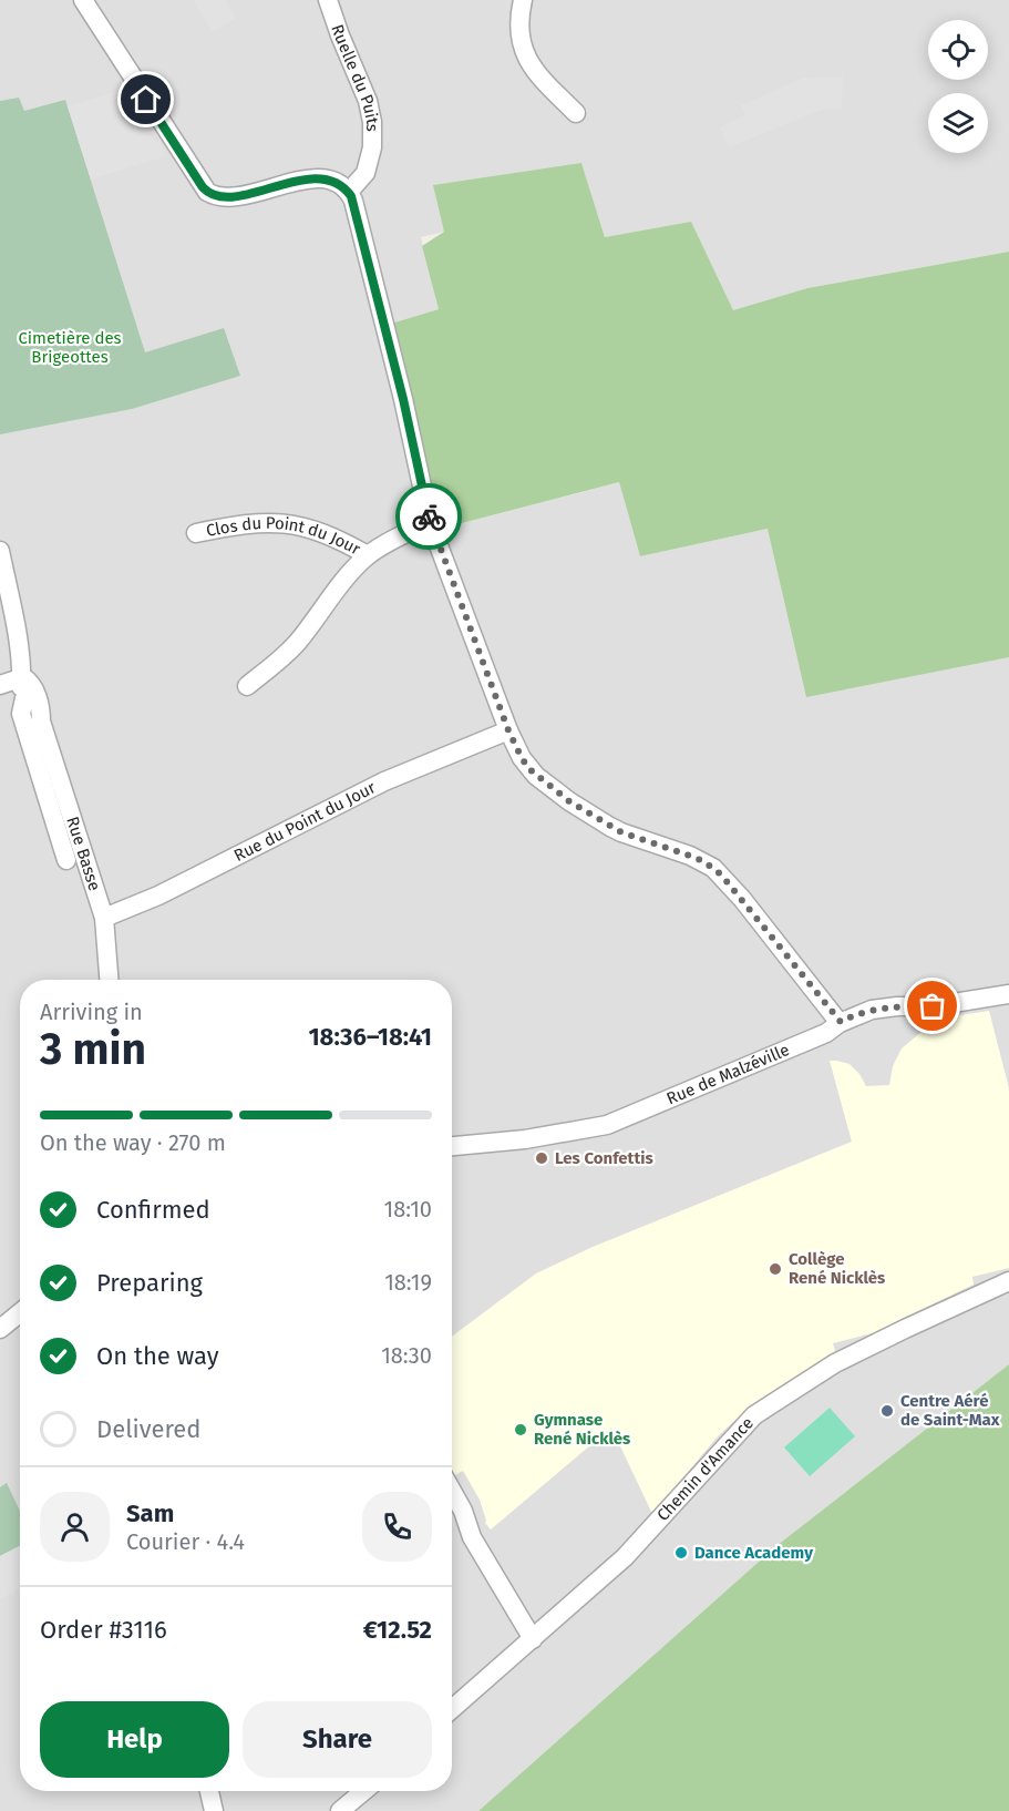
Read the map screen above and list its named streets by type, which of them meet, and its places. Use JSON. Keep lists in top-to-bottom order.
{
  "streets": {
    "street": [
      "Ruelle du Puits",
      "Clos du Point du Jour",
      "Rue du Point du Jour",
      "Rue Basse",
      "Rue de Malzéville",
      "Chemin d'Amance"
    ]
  },
  "crossings": [
    ["Rue du Point du Jour", "Rue Basse"]
  ],
  "parks": ["Cimetière des Brigeottes"],
  "places": [
    "Les Confettis",
    "Collège René Nicklès",
    "Centre Aéré de Saint-Max",
    "Gymnase René Nicklès",
    "Dance Academy"
  ],
  "page": {
    "heading": ["3 min", "Arriving in", "18:36–18:41"],
    "panel": [
      "Sam",
      "Courier · 4.4",
      "Order #3116",
      "€12.52"
    ],
    "bar": "On the way · 270 m",
    "list": [
      ["Confirmed", "18:10"],
      ["Preparing", "18:19"],
      ["On the way", "18:30"],
      "Delivered"
    ],
    "buttons": ["Help", "Share"]
  }
}
